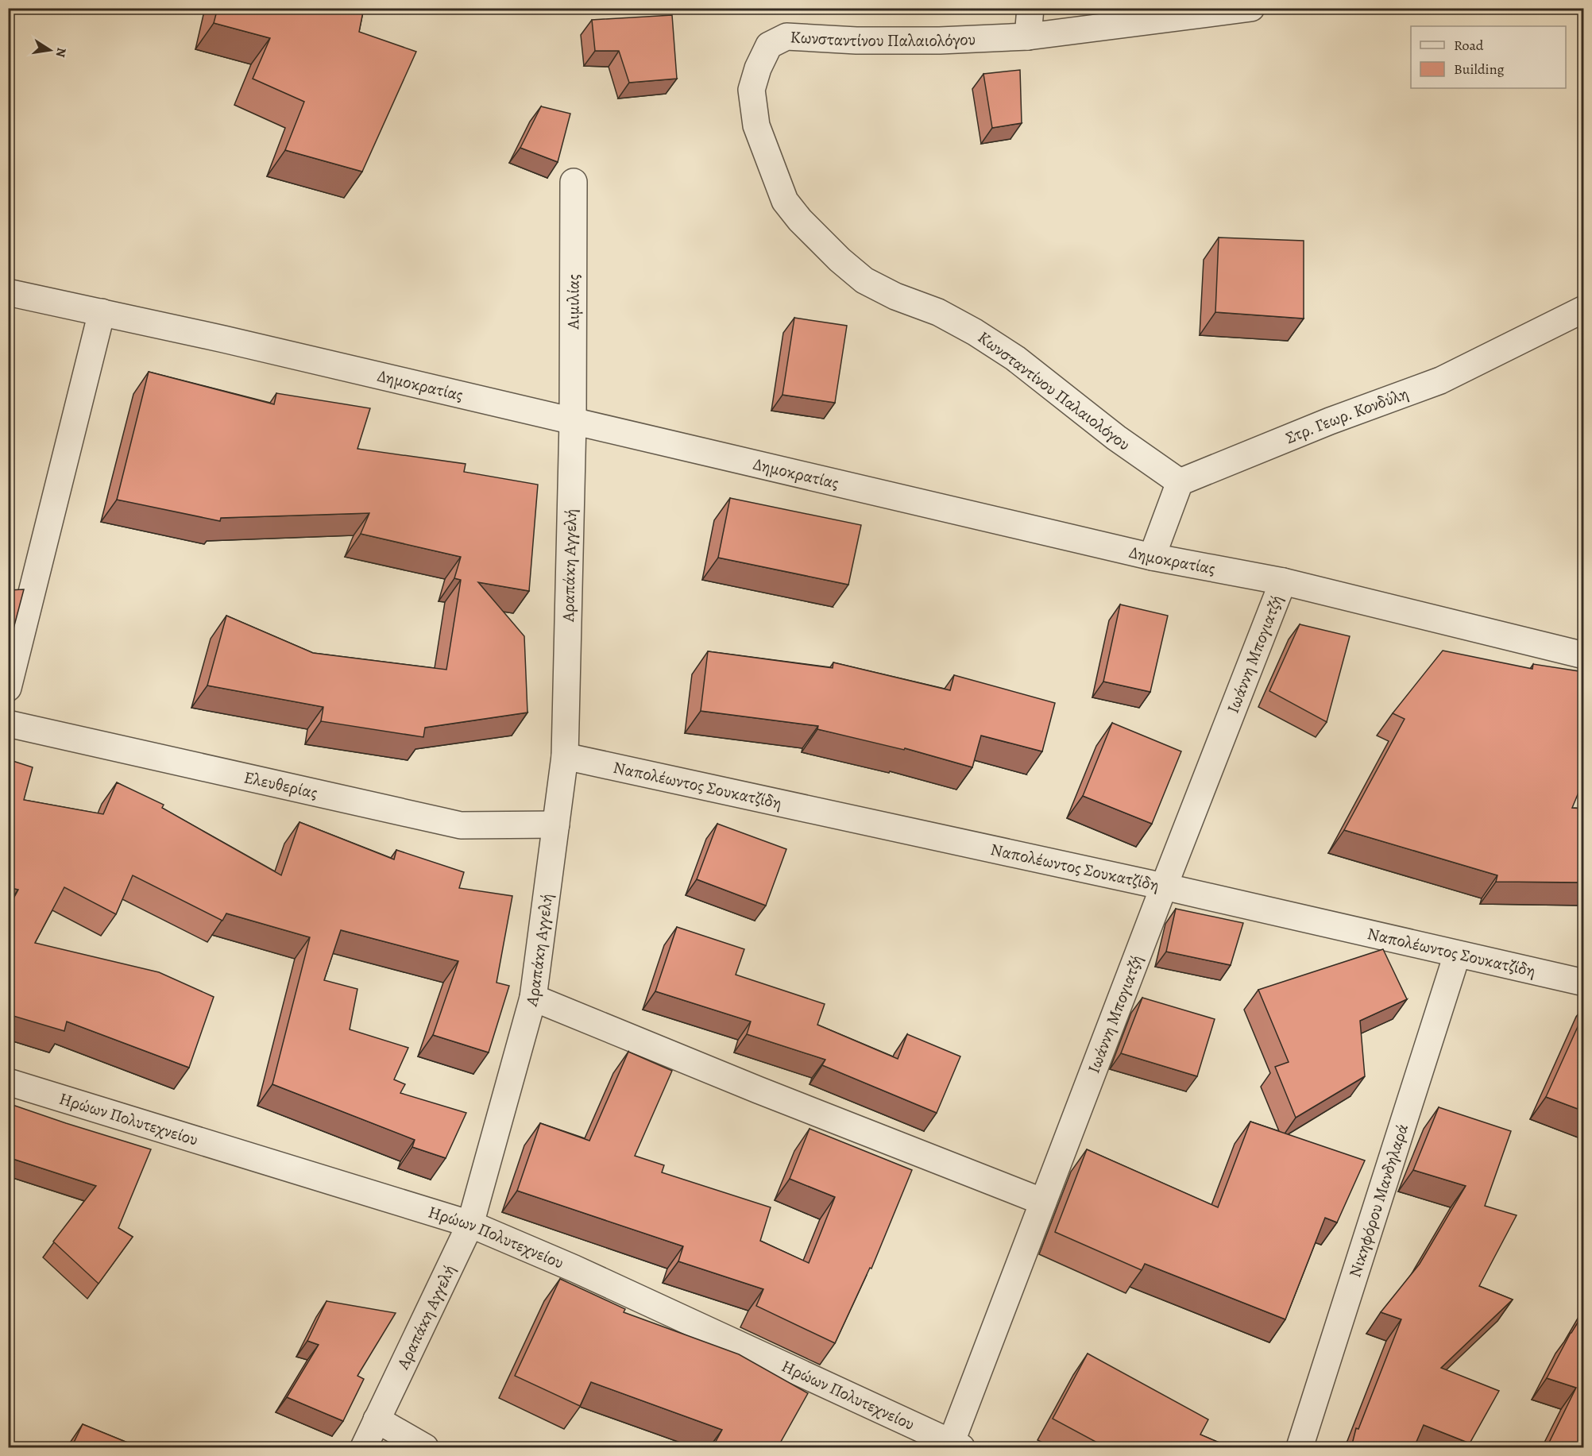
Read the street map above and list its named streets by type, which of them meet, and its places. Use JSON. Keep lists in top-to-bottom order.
{
  "streets": {
    "street": [
      "Κωνσταντίνου Παλαιολόγου",
      "Αιμιλίας",
      "Δημοκρατίας",
      "Στρ. Γεωρ. Κονδύλη",
      "Αραπάκη Αγγελή",
      "Ιωάννη Μπογιατζή",
      "Ελευθερίας",
      "Ναπολέωντος Σουκατζίδη",
      "Ηρώων Πολυτεχνείου",
      "Νικηφόρου Μανδηλαρά"
    ]
  },
  "crossings": [
    ["Κωνσταντίνου Παλαιολόγου", "Στρ. Γεωρ. Κονδύλη"],
    ["Αιμιλίας", "Δημοκρατίας"],
    ["Αιμιλίας", "Αραπάκη Αγγελή"],
    ["Δημοκρατίας", "Αραπάκη Αγγελή"],
    ["Δημοκρατίας", "Ιωάννη Μπογιατζή"],
    ["Αραπάκη Αγγελή", "Ελευθερίας"],
    ["Αραπάκη Αγγελή", "Ναπολέωντος Σουκατζίδη"],
    ["Αραπάκη Αγγελή", "Ηρώων Πολυτεχνείου"],
    ["Ιωάννη Μπογιατζή", "Ναπολέωντος Σουκατζίδη"],
    ["Ιωάννη Μπογιατζή", "Ηρώων Πολυτεχνείου"],
    ["Ναπολέωντος Σουκατζίδη", "Νικηφόρου Μανδηλαρά"]
  ],
  "legend": ["Road", "Building"],
  "north": "right"
}
